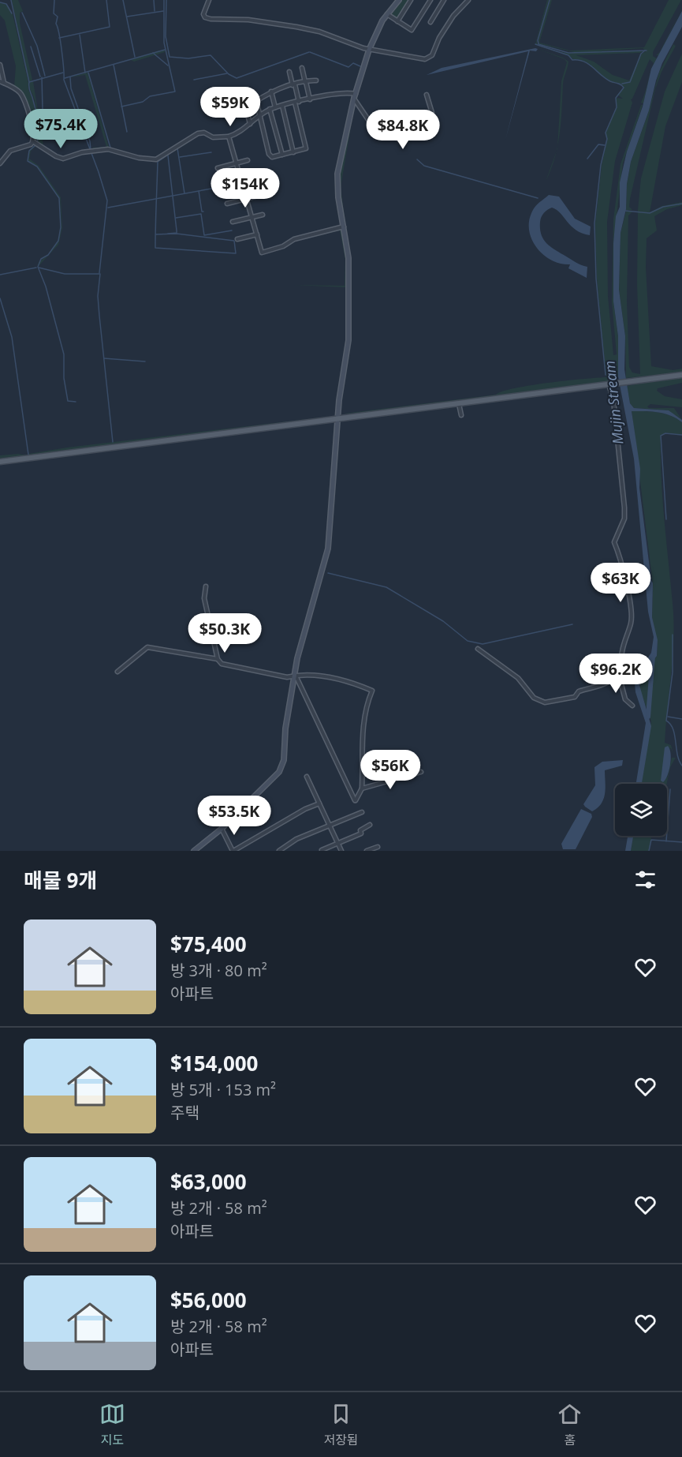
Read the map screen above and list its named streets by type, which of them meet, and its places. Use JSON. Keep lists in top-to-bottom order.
{
  "water": ["Mujin Stream"],
  "page": {
    "price": [
      "$59K",
      "$75.4K",
      "$84.8K",
      "$154K",
      "$63K",
      "$50.3K",
      "$96.2K",
      "$56K",
      "$53.5K"
    ],
    "heading": "매물 9개",
    "list": [
      {
        "name": "$75,400",
        "note": "방 3개 · 80 m² · 아파트"
      },
      {
        "name": "$154,000",
        "note": "방 5개 · 153 m² · 주택"
      },
      {
        "name": "$63,000",
        "note": "방 2개 · 58 m² · 아파트"
      },
      {
        "name": "$56,000",
        "note": "방 2개 · 58 m² · 아파트"
      }
    ],
    "tabs": ["지도", "저장됨", "홈"]
  }
}
